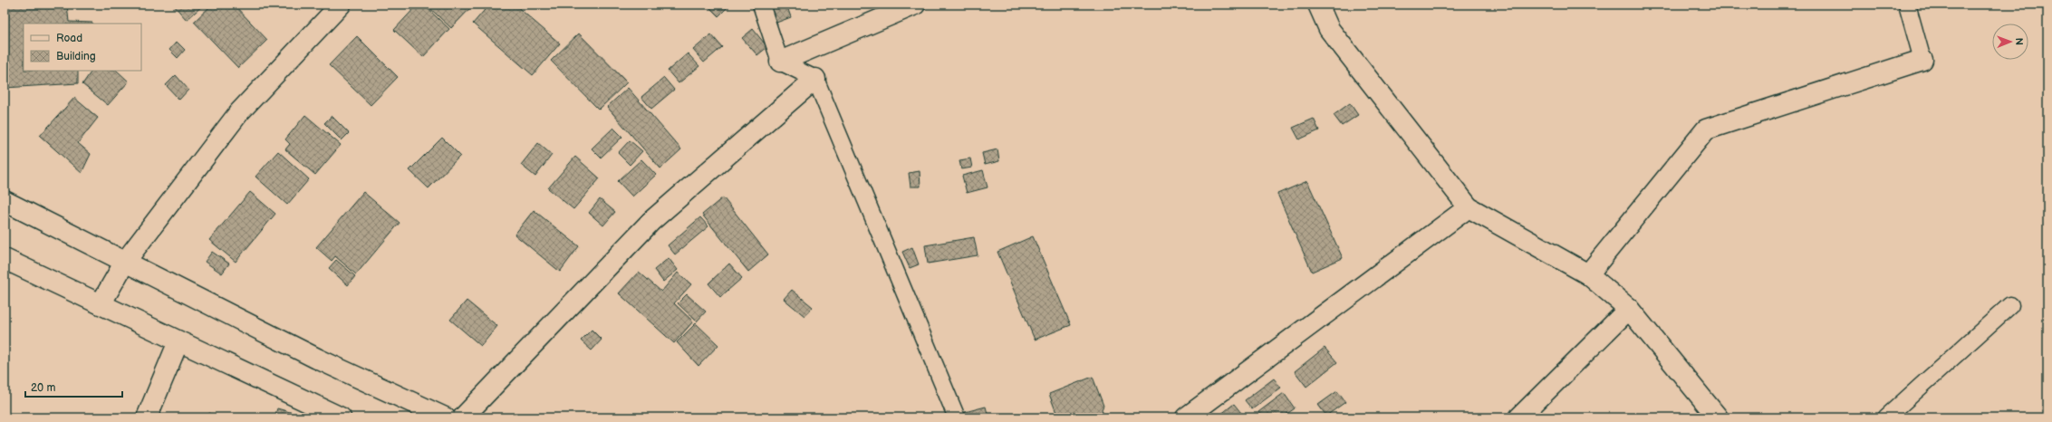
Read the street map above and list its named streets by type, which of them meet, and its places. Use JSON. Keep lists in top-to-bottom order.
{
  "legend": ["Road", "Building"],
  "scale_bar": "20 m",
  "north": "right"
}
